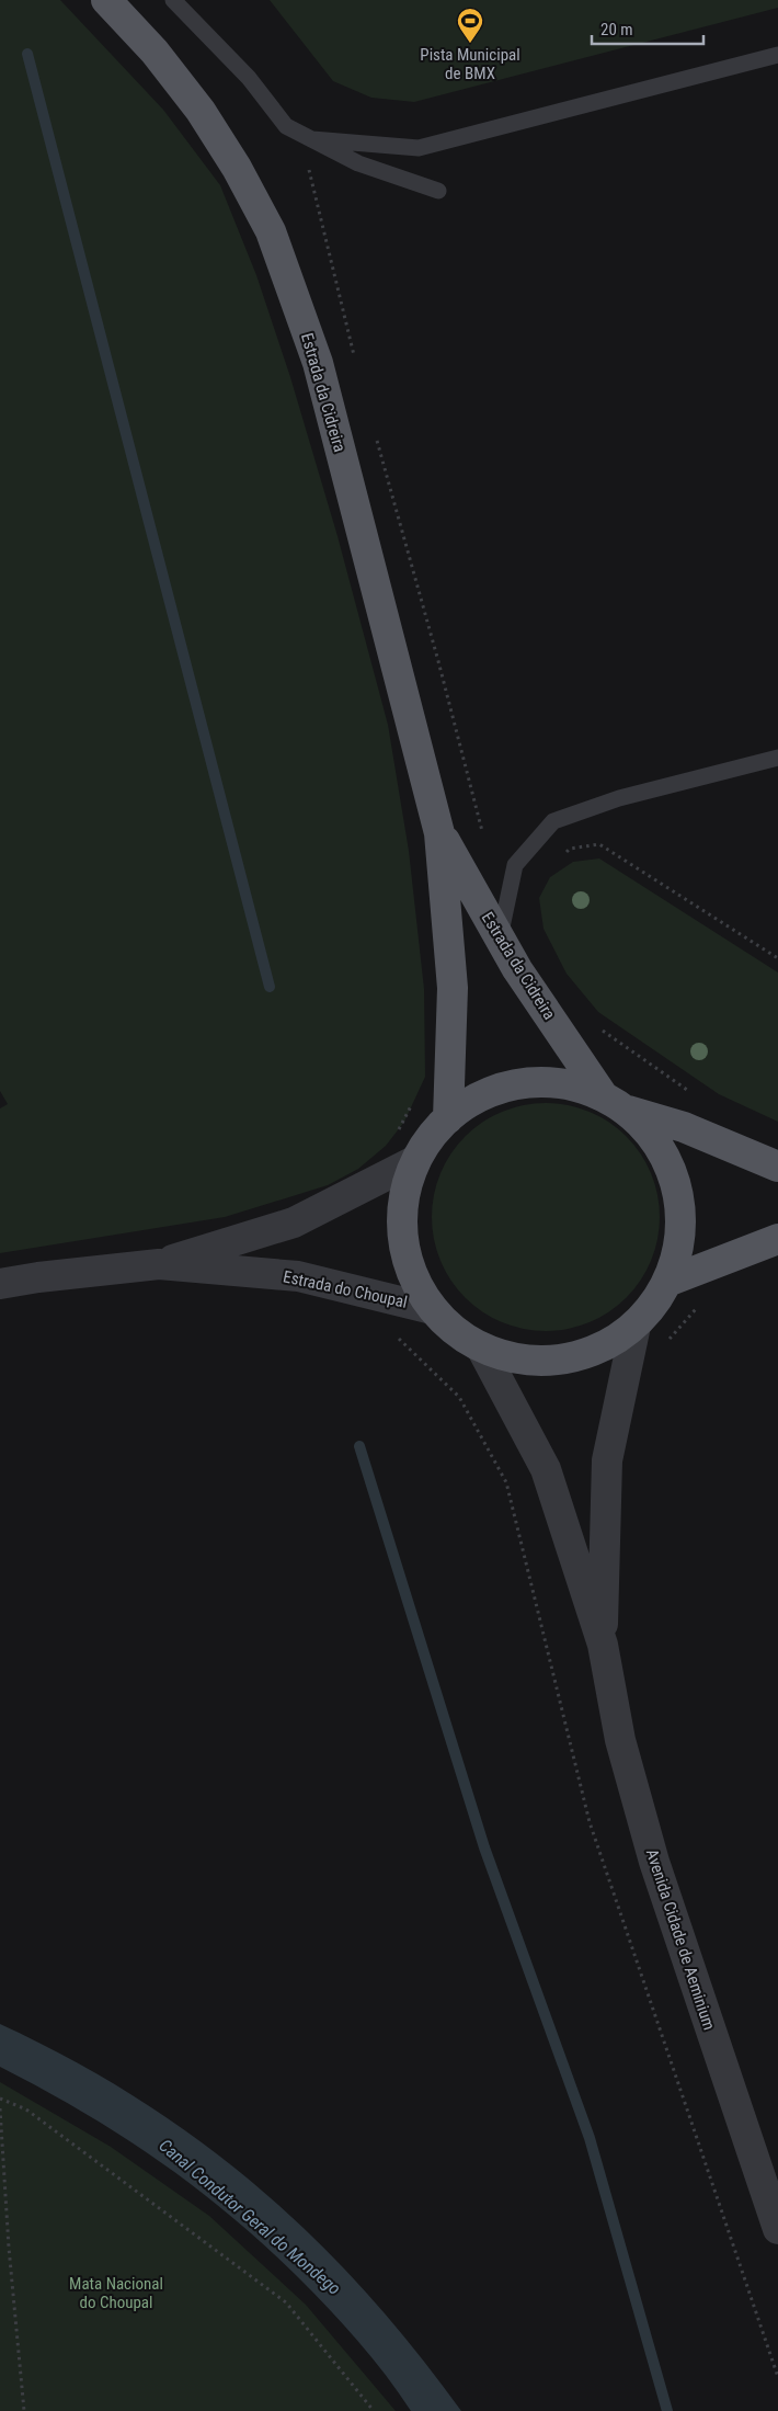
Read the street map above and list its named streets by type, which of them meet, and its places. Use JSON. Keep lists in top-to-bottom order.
{
  "streets": {
    "main road": ["Estrada da Cidreira"],
    "street": ["Estrada do Choupal", "Avenida Cidade de Aeminium"]
  },
  "crossings": [
    ["Estrada da Cidreira", "Estrada do Choupal"],
    ["Estrada da Cidreira", "Avenida Cidade de Aeminium"]
  ],
  "water": ["Canal Condutor Geral do Mondego"],
  "parks": ["Mata Nacional do Choupal"],
  "places": {
    "sports": ["Pista Municipal de BMX"]
  },
  "scale_bar": "20 m"
}
